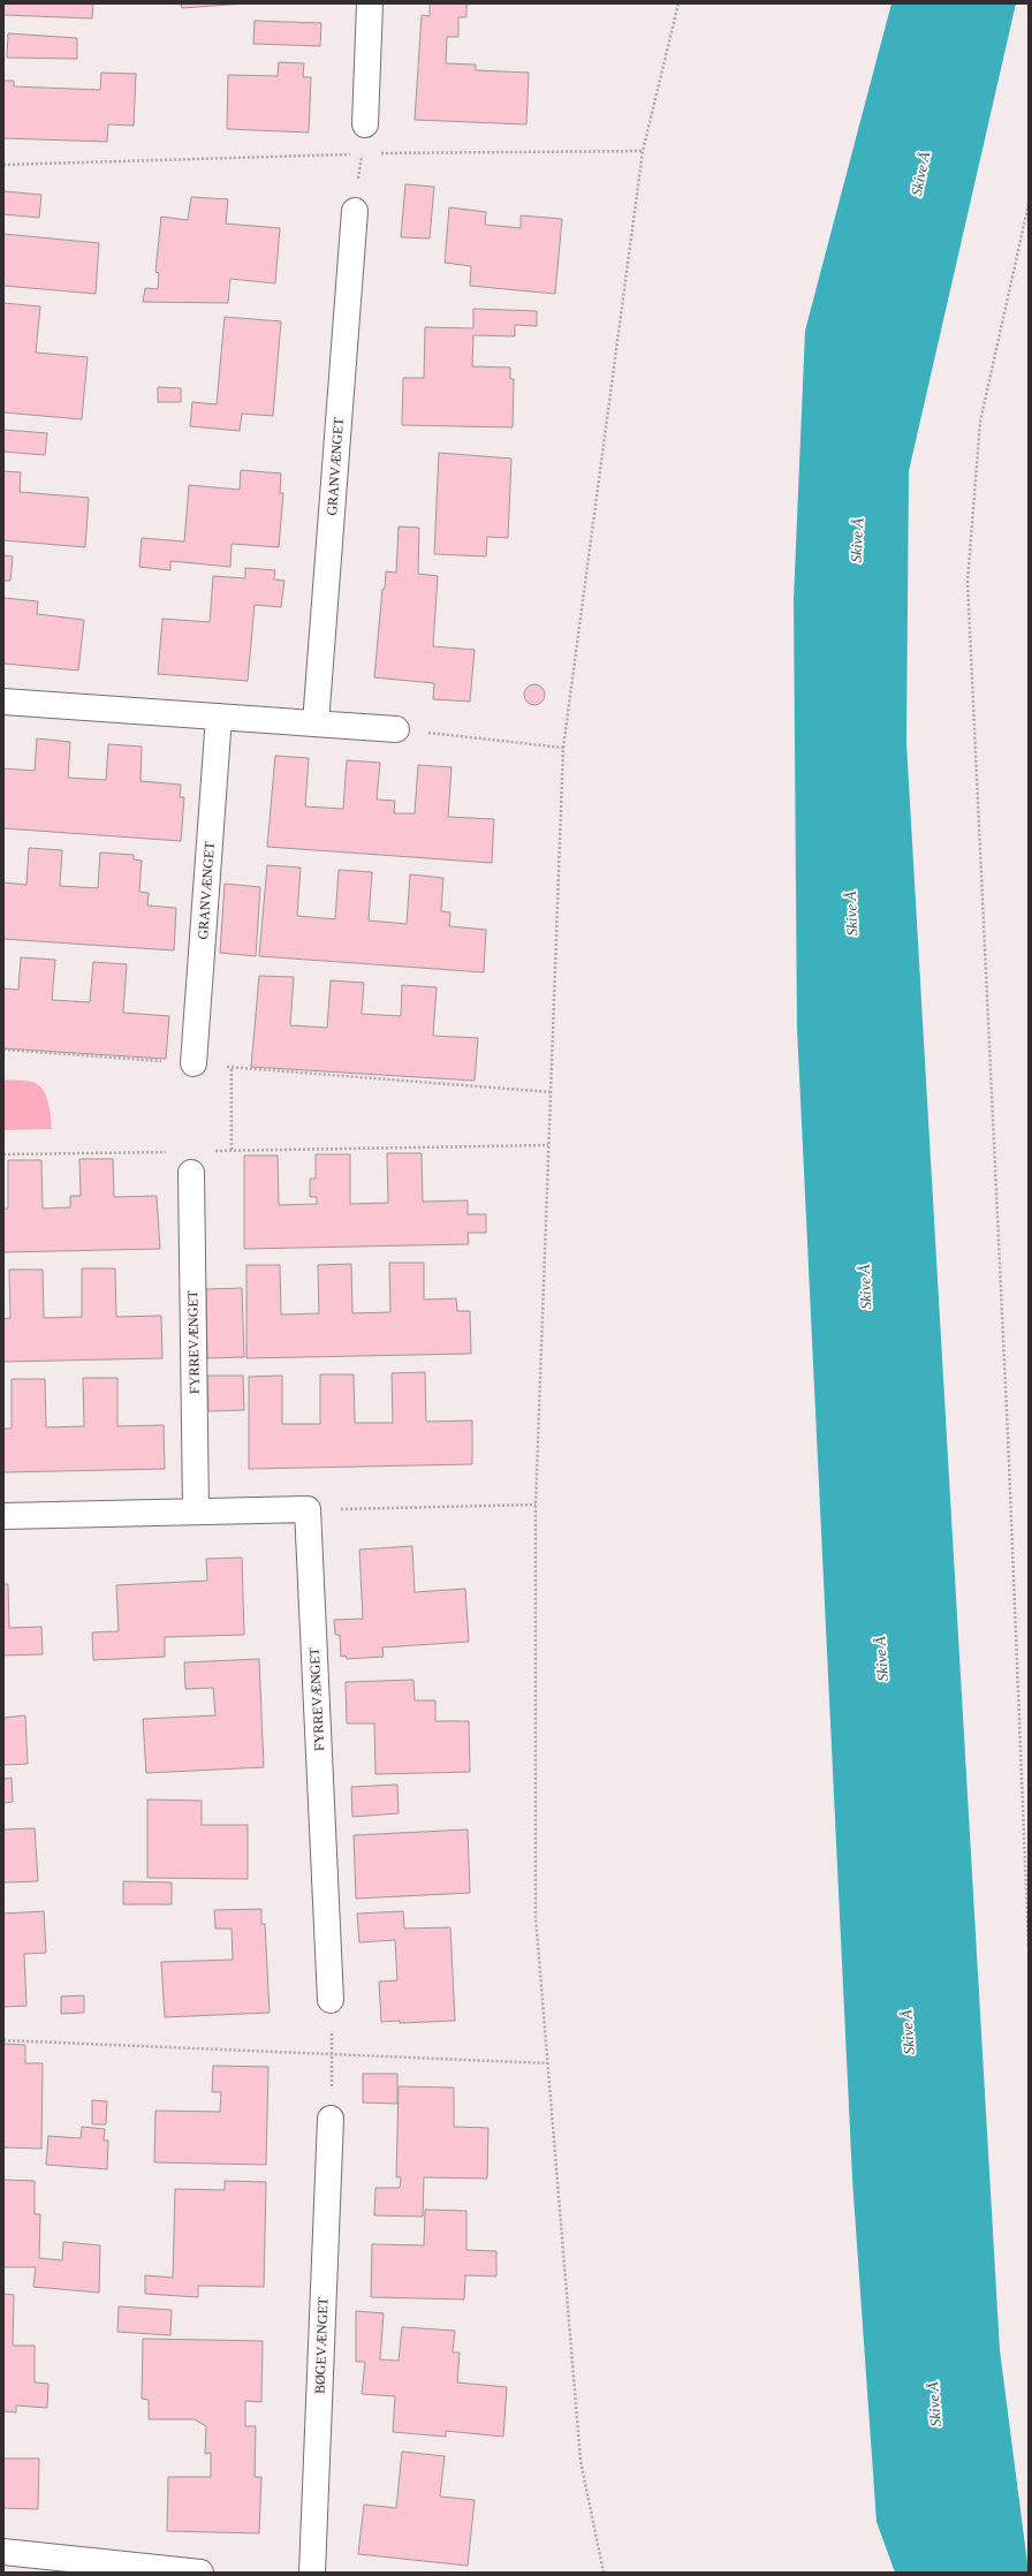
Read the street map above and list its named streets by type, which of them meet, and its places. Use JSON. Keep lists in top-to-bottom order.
{
  "streets": {
    "street": ["GRANVÆNGET", "FYRREVÆNGET", "BØGEVÆNGET"]
  },
  "water": ["Skive Å"]
}
